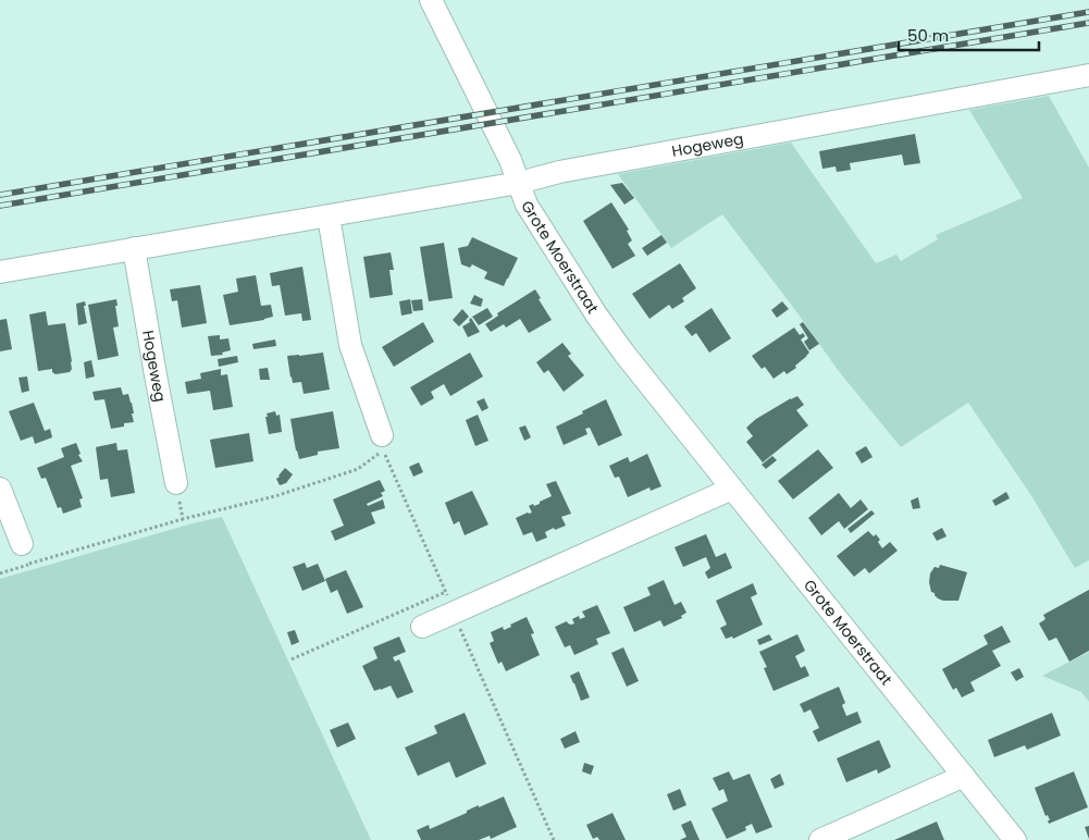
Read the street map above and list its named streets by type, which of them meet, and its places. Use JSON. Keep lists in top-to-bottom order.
{
  "streets": {
    "street": ["Hogeweg", "Grote Moerstraat"]
  },
  "crossings": [
    ["Hogeweg", "Grote Moerstraat"]
  ],
  "scale_bar": "50 m"
}
